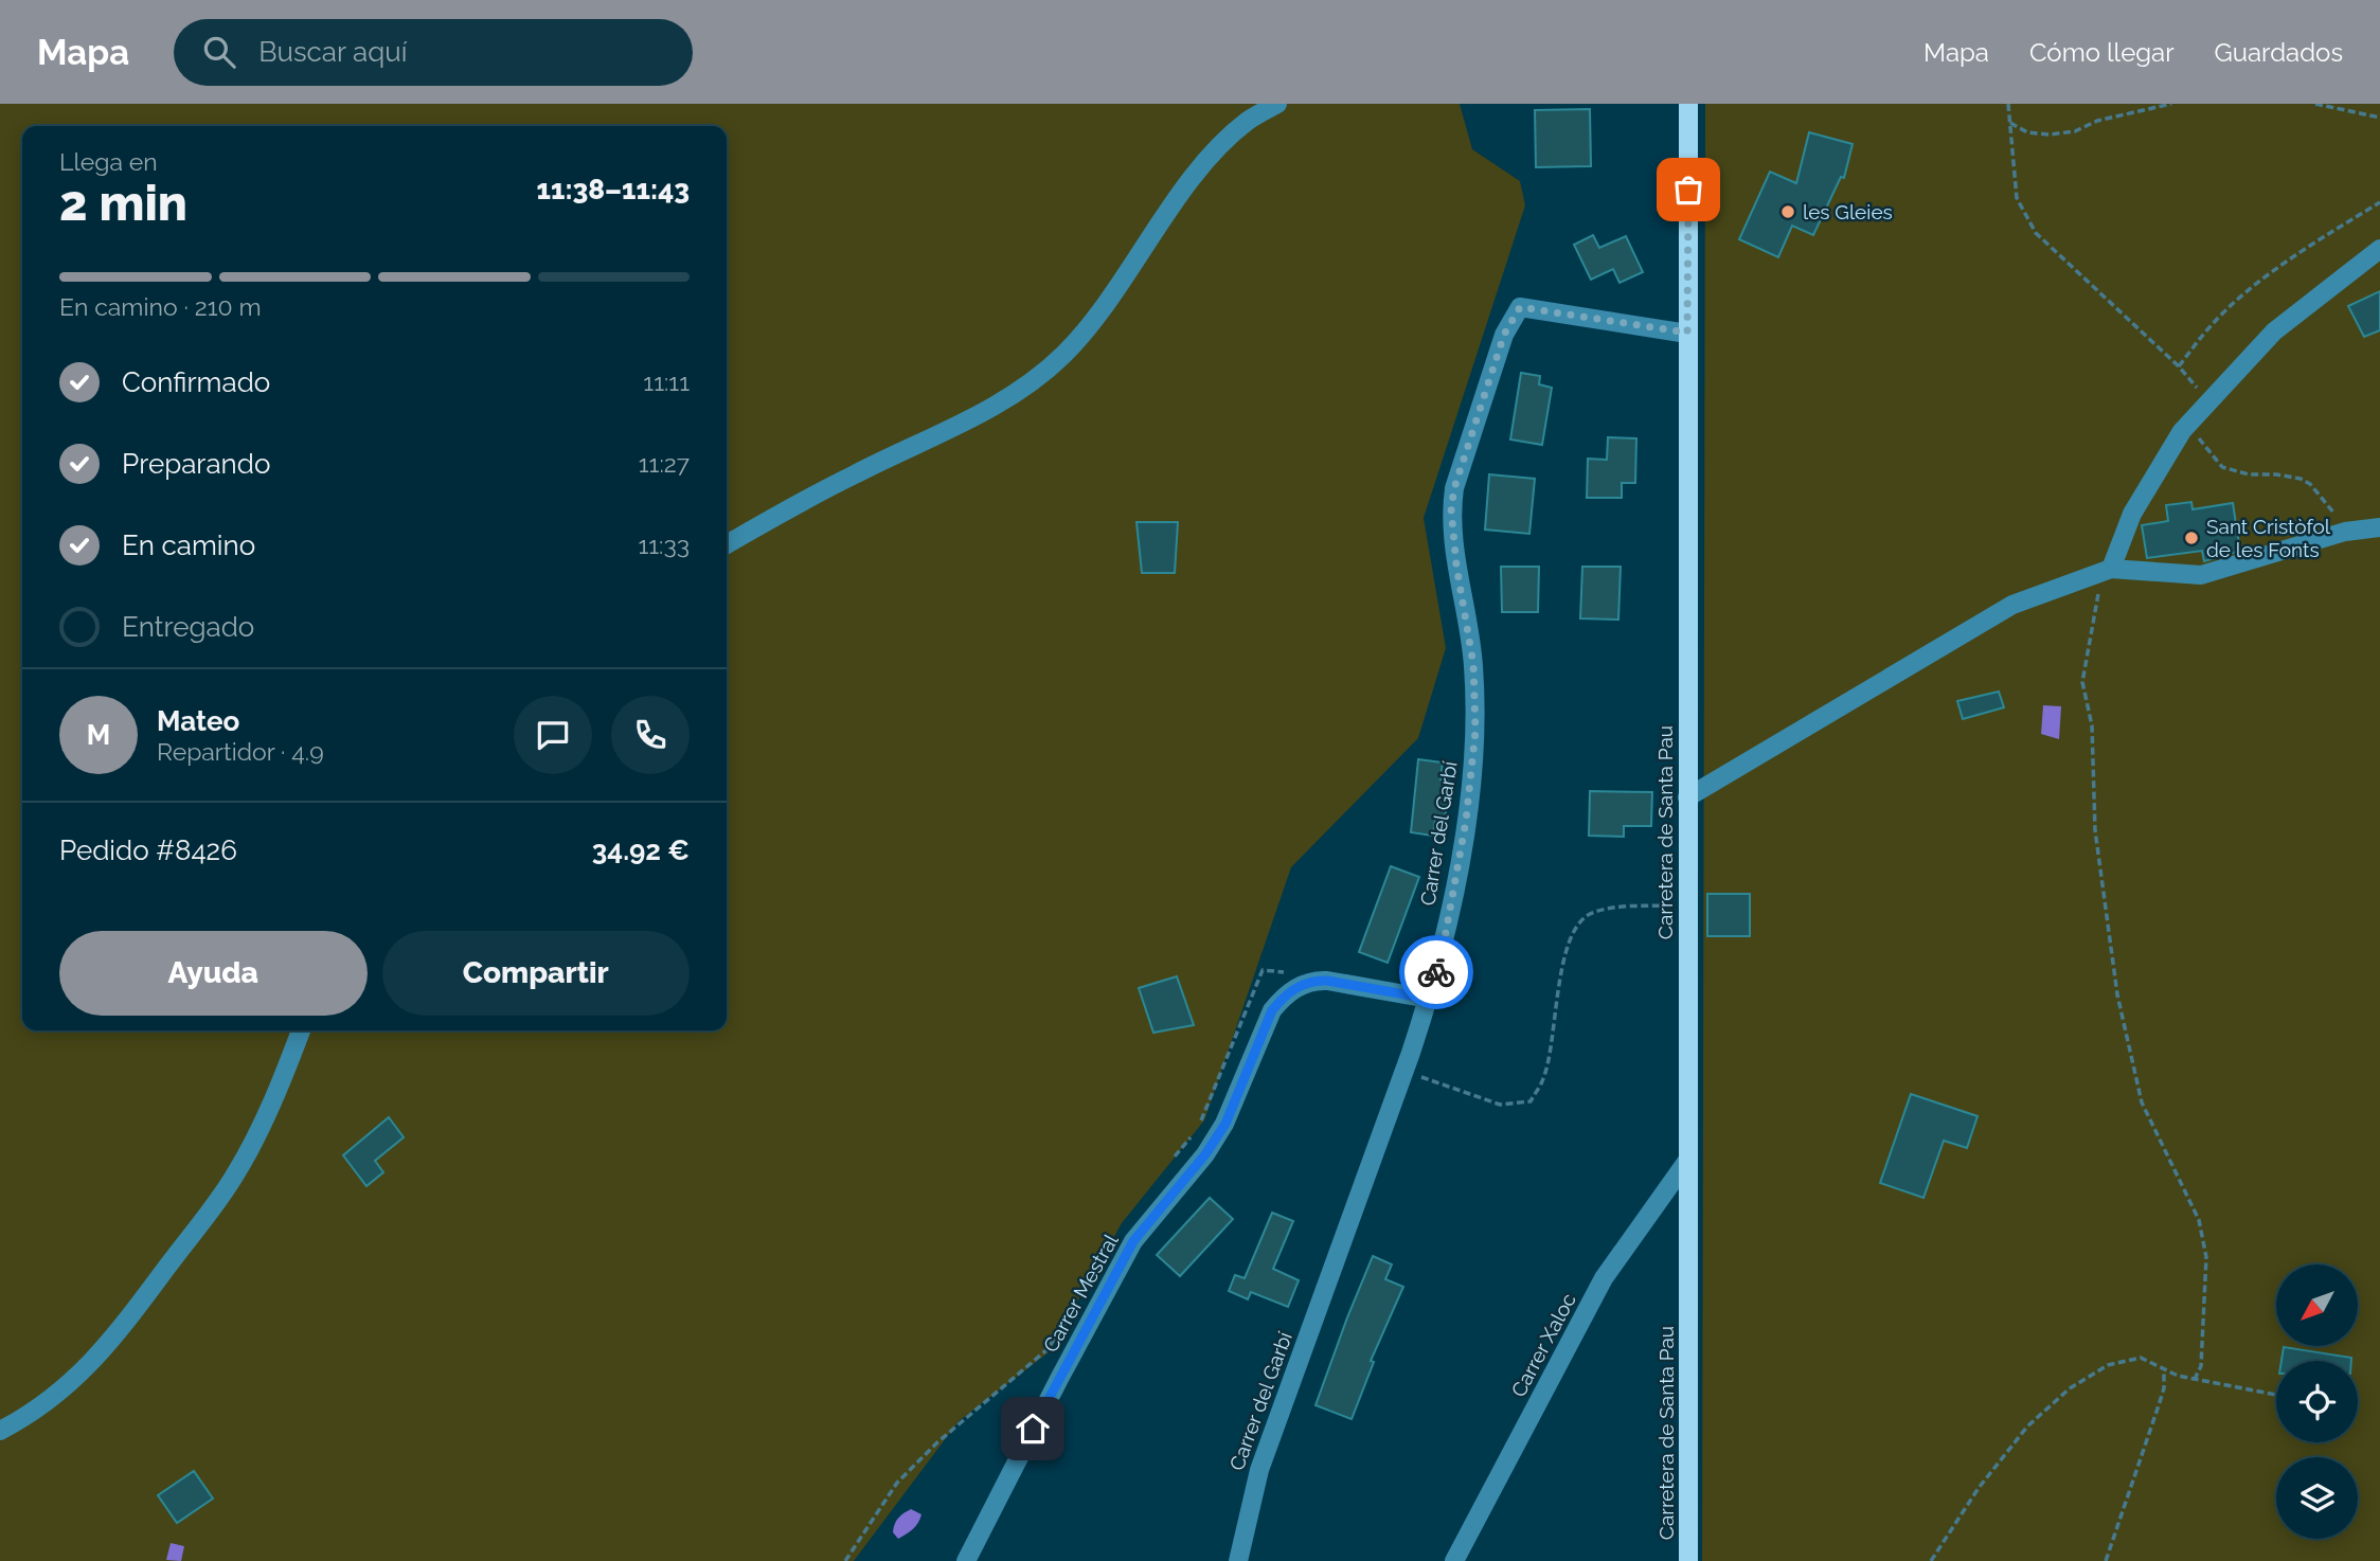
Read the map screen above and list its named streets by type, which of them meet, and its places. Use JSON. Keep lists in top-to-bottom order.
{
  "streets": {
    "main road": ["Carretera de Santa Pau"],
    "street": ["Carrer del Garbí", "Carrer Mestral", "Carrer Xaloc"]
  },
  "crossings": [
    ["Carretera de Santa Pau", "Carrer del Garbí"],
    ["Carretera de Santa Pau", "Carrer Xaloc"]
  ],
  "places": ["les Gleies", "Sant Cristòfol de les Fonts"],
  "north": "bottom left",
  "page": {
    "header": "Mapa",
    "search": "Buscar aquí",
    "nav": ["Mapa", "Cómo llegar", "Guardados"],
    "heading": ["2 min", "Llega en", "11:38–11:43"],
    "panel": [
      "Mateo",
      "Repartidor · 4.9",
      "Pedido #8426",
      "34.92 €"
    ],
    "bar": "En camino · 210 m",
    "list": [
      ["Confirmado", "11:11"],
      ["Preparando", "11:27"],
      ["En camino", "11:33"],
      "Entregado"
    ],
    "round": "M",
    "buttons": ["Ayuda", "Compartir"]
  }
}
